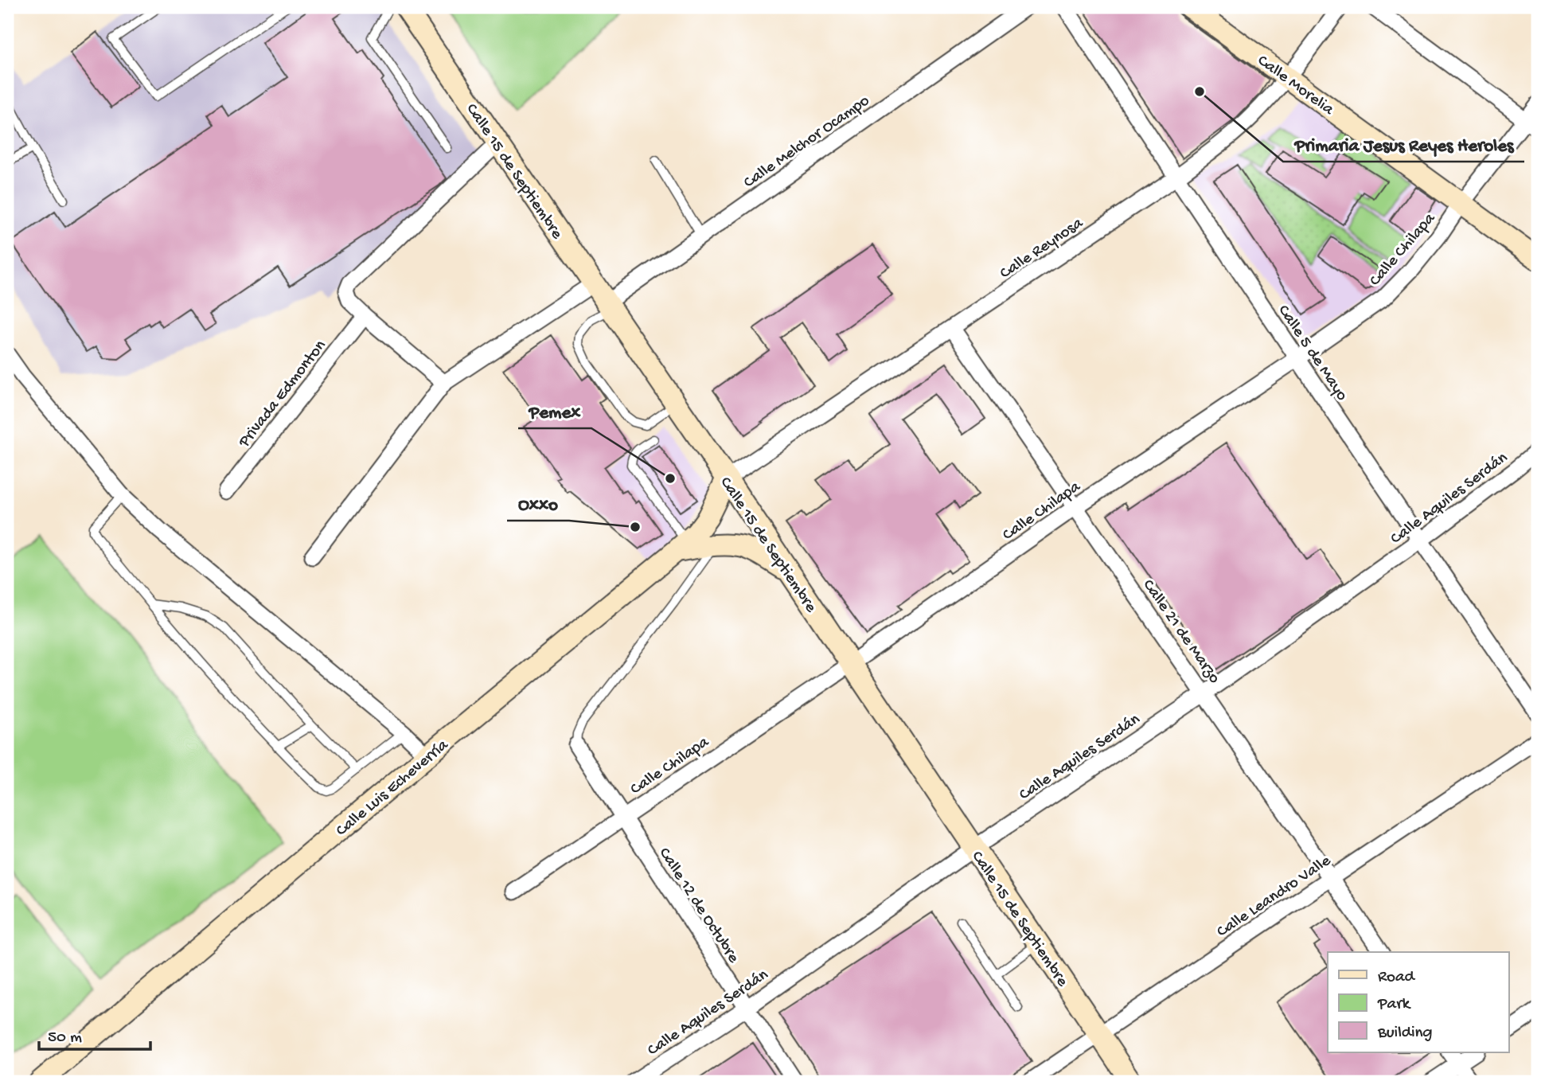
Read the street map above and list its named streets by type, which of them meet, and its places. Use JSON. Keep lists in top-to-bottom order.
{
  "streets": {
    "street": [
      "Calle Morelia",
      "Calle Melchor Ocampo",
      "Calle 15 de Septiembre",
      "Calle Reynosa",
      "Calle Chilapa",
      "Calle 5 de Mayo",
      "Privada Edmonton",
      "Calle Aquiles Serdán",
      "Calle 21 de Marzo",
      "Calle Luis Echeverría",
      "Calle Leandro Valle",
      "Calle 12 de Octubre"
    ]
  },
  "crossings": [
    ["Calle Morelia", "Calle Reynosa"],
    ["Calle Morelia", "Calle Chilapa"],
    ["Calle Melchor Ocampo", "Calle 15 de Septiembre"],
    ["Calle 15 de Septiembre", "Calle Reynosa"],
    ["Calle 15 de Septiembre", "Calle Chilapa"],
    ["Calle 15 de Septiembre", "Calle Aquiles Serdán"],
    ["Calle 15 de Septiembre", "Calle Luis Echeverría"],
    ["Calle 15 de Septiembre", "Calle Leandro Valle"],
    ["Calle Reynosa", "Calle 5 de Mayo"],
    ["Calle Reynosa", "Calle 21 de Marzo"],
    ["Calle Reynosa", "Calle Luis Echeverría"],
    ["Calle Chilapa", "Calle 5 de Mayo"],
    ["Calle Chilapa", "Calle 21 de Marzo"],
    ["Calle Chilapa", "Calle 12 de Octubre"],
    ["Calle 5 de Mayo", "Calle Aquiles Serdán"],
    ["Calle Aquiles Serdán", "Calle 21 de Marzo"],
    ["Calle Aquiles Serdán", "Calle 12 de Octubre"],
    ["Calle 21 de Marzo", "Calle Leandro Valle"]
  ],
  "places": ["Primaria Jesus Reyes Heroles", "Pemex", "Oxxo"],
  "legend": ["Road", "Park", "Building"],
  "scale_bar": "50 m"
}
